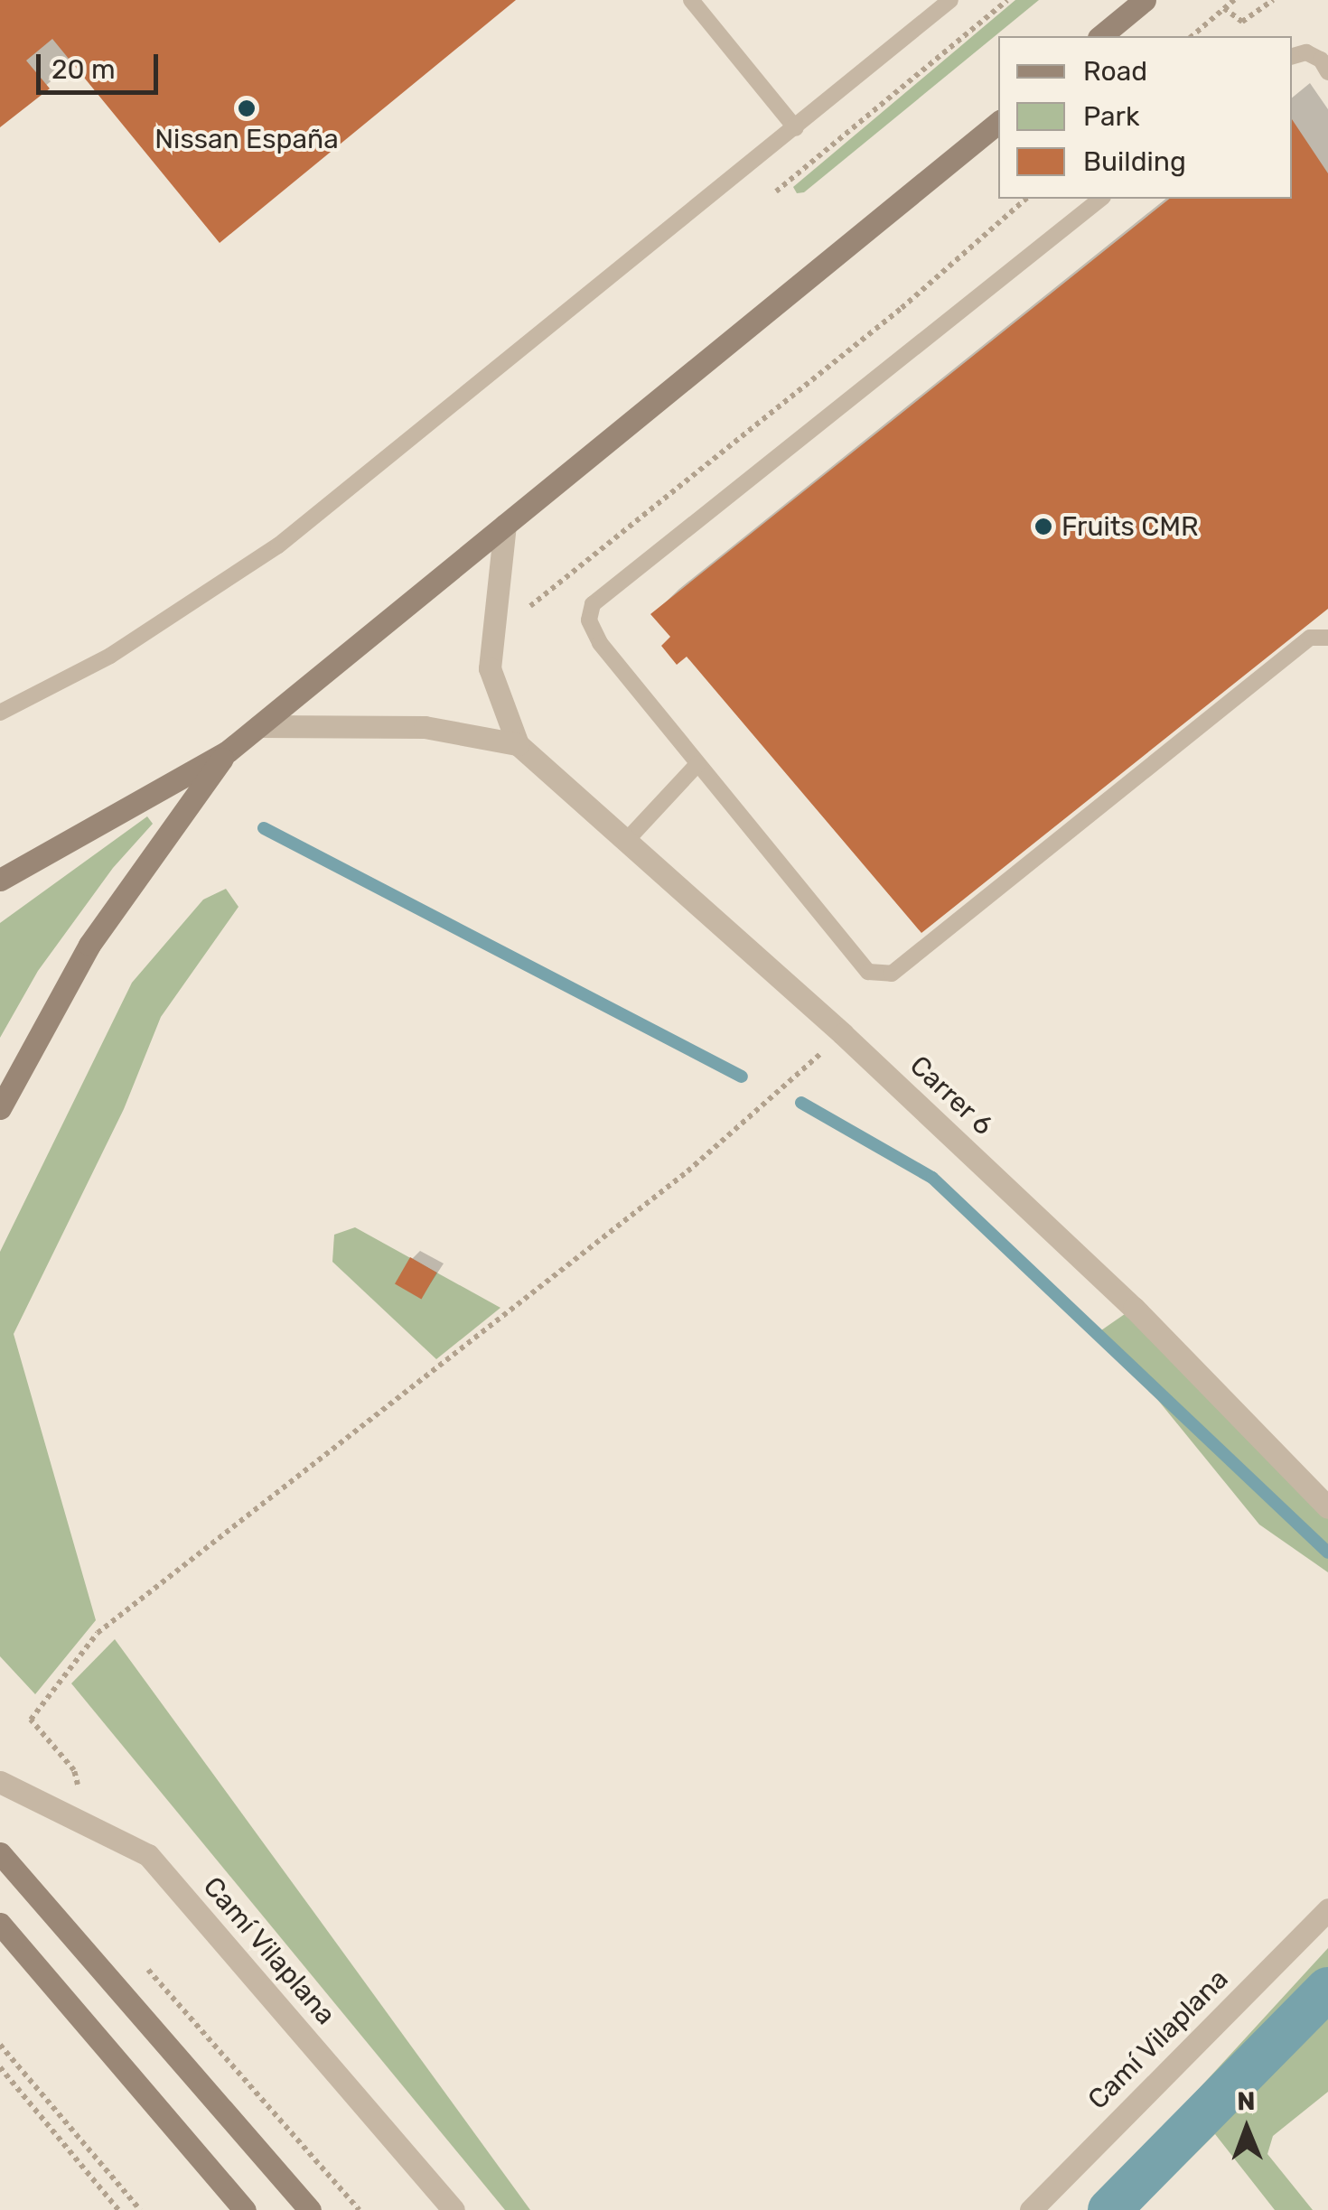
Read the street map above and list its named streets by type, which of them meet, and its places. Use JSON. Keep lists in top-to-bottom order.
{
  "streets": {
    "street": ["Carrer 6", "Camí Vilaplana"]
  },
  "places": ["Nissan España", "Fruits CMR"],
  "legend": ["Road", "Park", "Building"],
  "scale_bar": "20 m",
  "north": "top"
}
